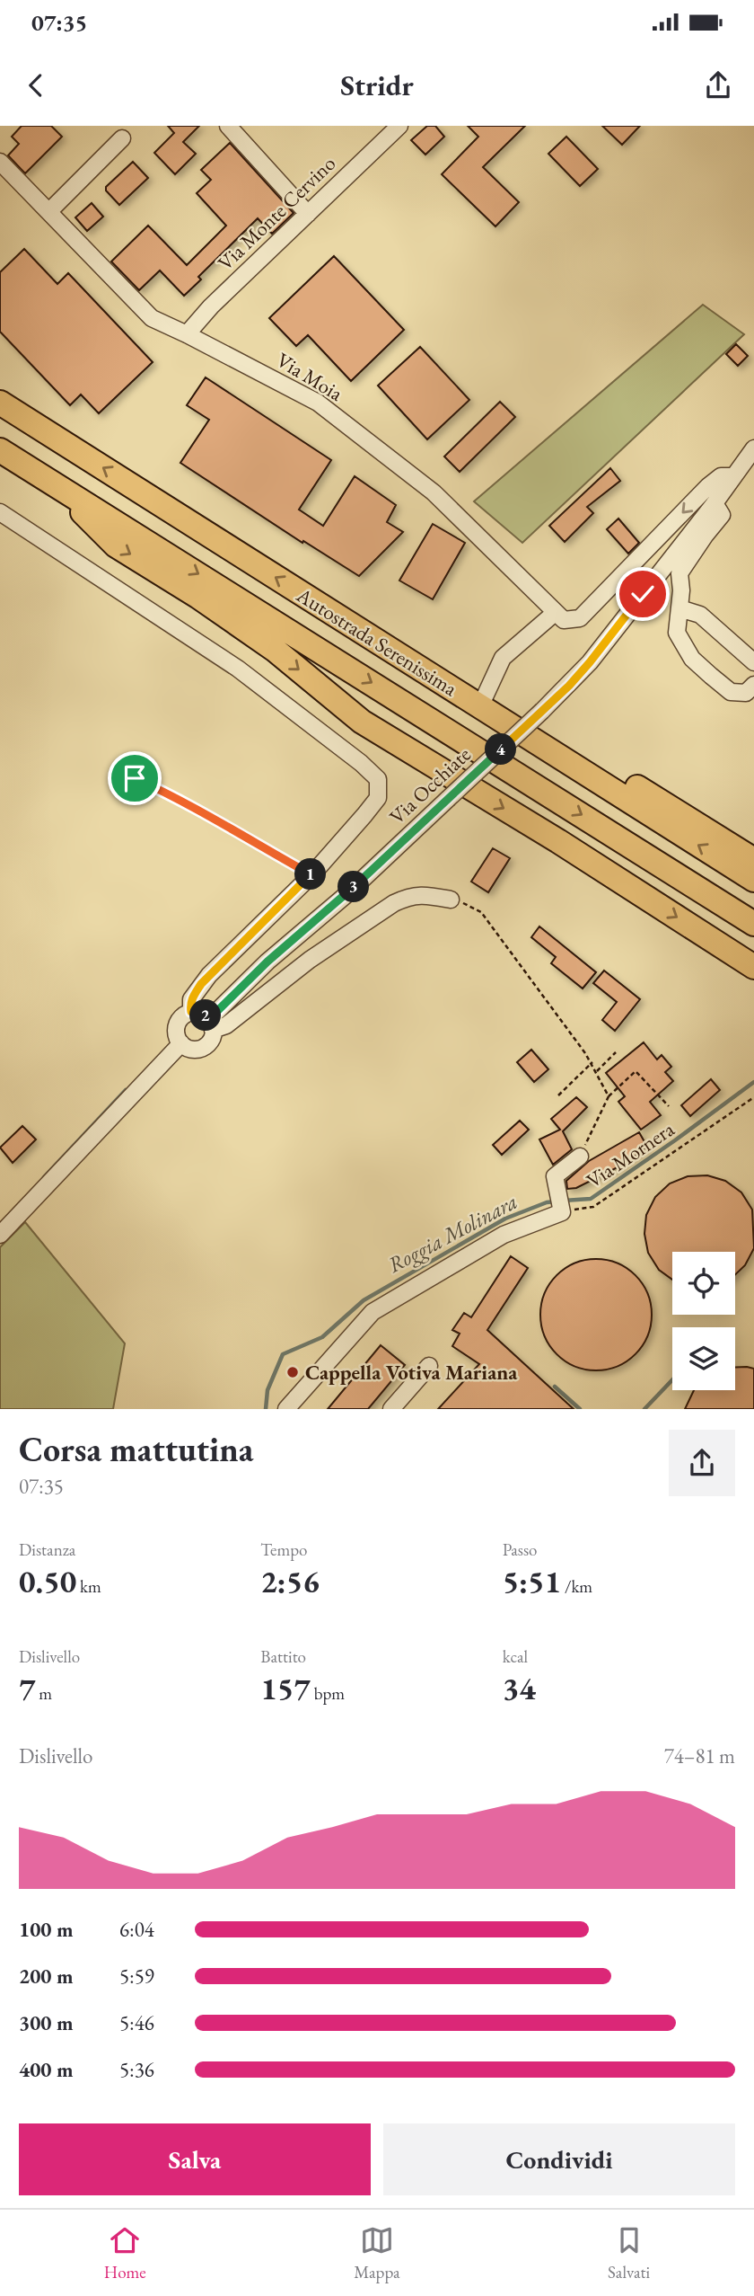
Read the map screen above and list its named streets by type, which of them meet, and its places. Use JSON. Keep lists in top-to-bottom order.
{
  "streets": {
    "highway": ["Autostrada Serenissima"],
    "street": ["Via Monte Cervino", "Via Moia", "Via Occhiate"],
    "path": ["Via Mornera"]
  },
  "crossings": [
    ["Via Monte Cervino", "Via Moia"]
  ],
  "water": ["Roggia Molinara"],
  "places": ["Cappella Votiva Mariana"],
  "page": {
    "status": "07:35",
    "header": "Stridr",
    "pins": [
      "4",
      "1",
      "3",
      "2"
    ],
    "heading": ["Corsa mattutina", "07:35"],
    "stats": [
      ["Distanza", "0.50 km"],
      ["Tempo", "2:56"],
      ["Passo", "5:51 /km"],
      ["Dislivello", "7 m"],
      ["Battito", "157 bpm"],
      ["kcal", "34"]
    ],
    "chart": ["Dislivello", "74–81 m"],
    "list": [
      {
        "name": "100 m",
        "note": "6:04"
      },
      {
        "name": "200 m",
        "note": "5:59"
      },
      {
        "name": "300 m",
        "note": "5:46"
      },
      {
        "name": "400 m",
        "note": "5:36"
      }
    ],
    "buttons": ["Salva", "Condividi"],
    "tabs": ["Home", "Mappa", "Salvati"]
  }
}
